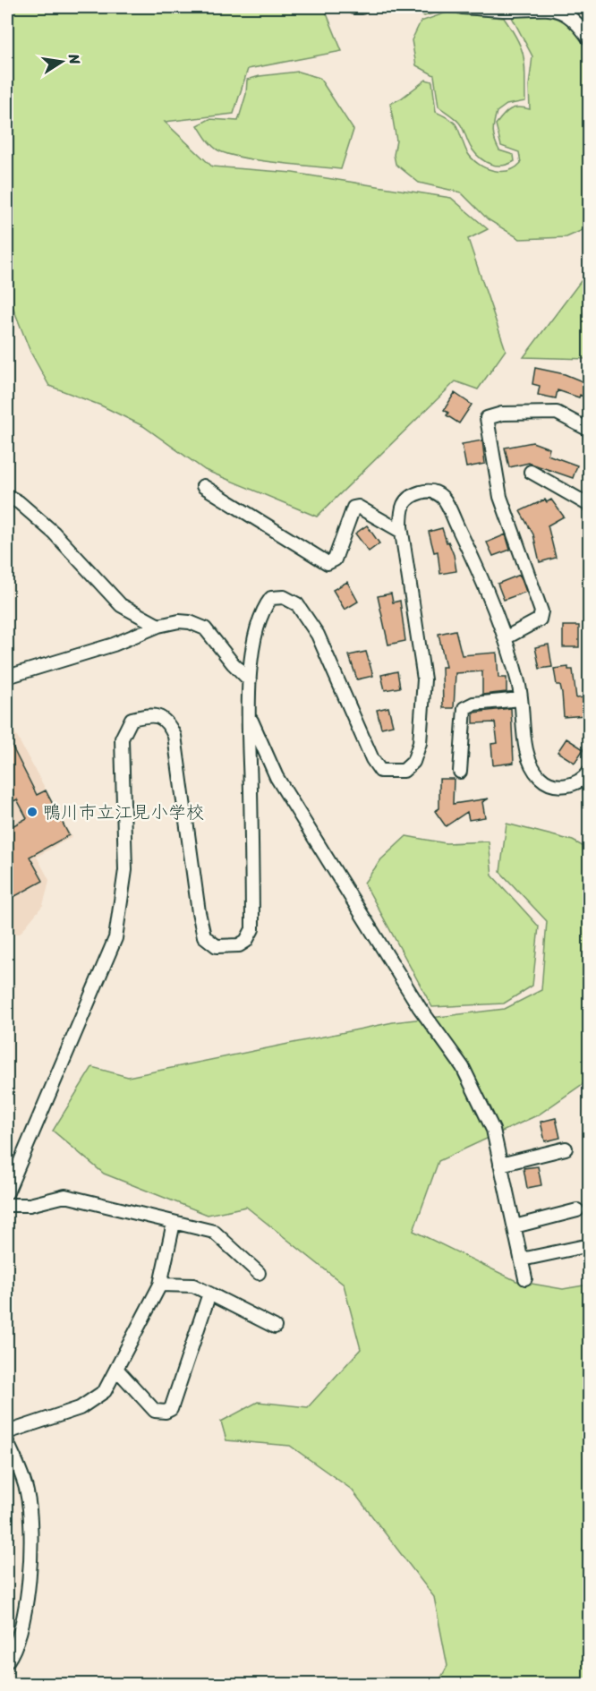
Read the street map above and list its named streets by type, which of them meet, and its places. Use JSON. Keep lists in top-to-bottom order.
{
  "places": ["鴨川市立江見小学校"],
  "north": "right"
}
